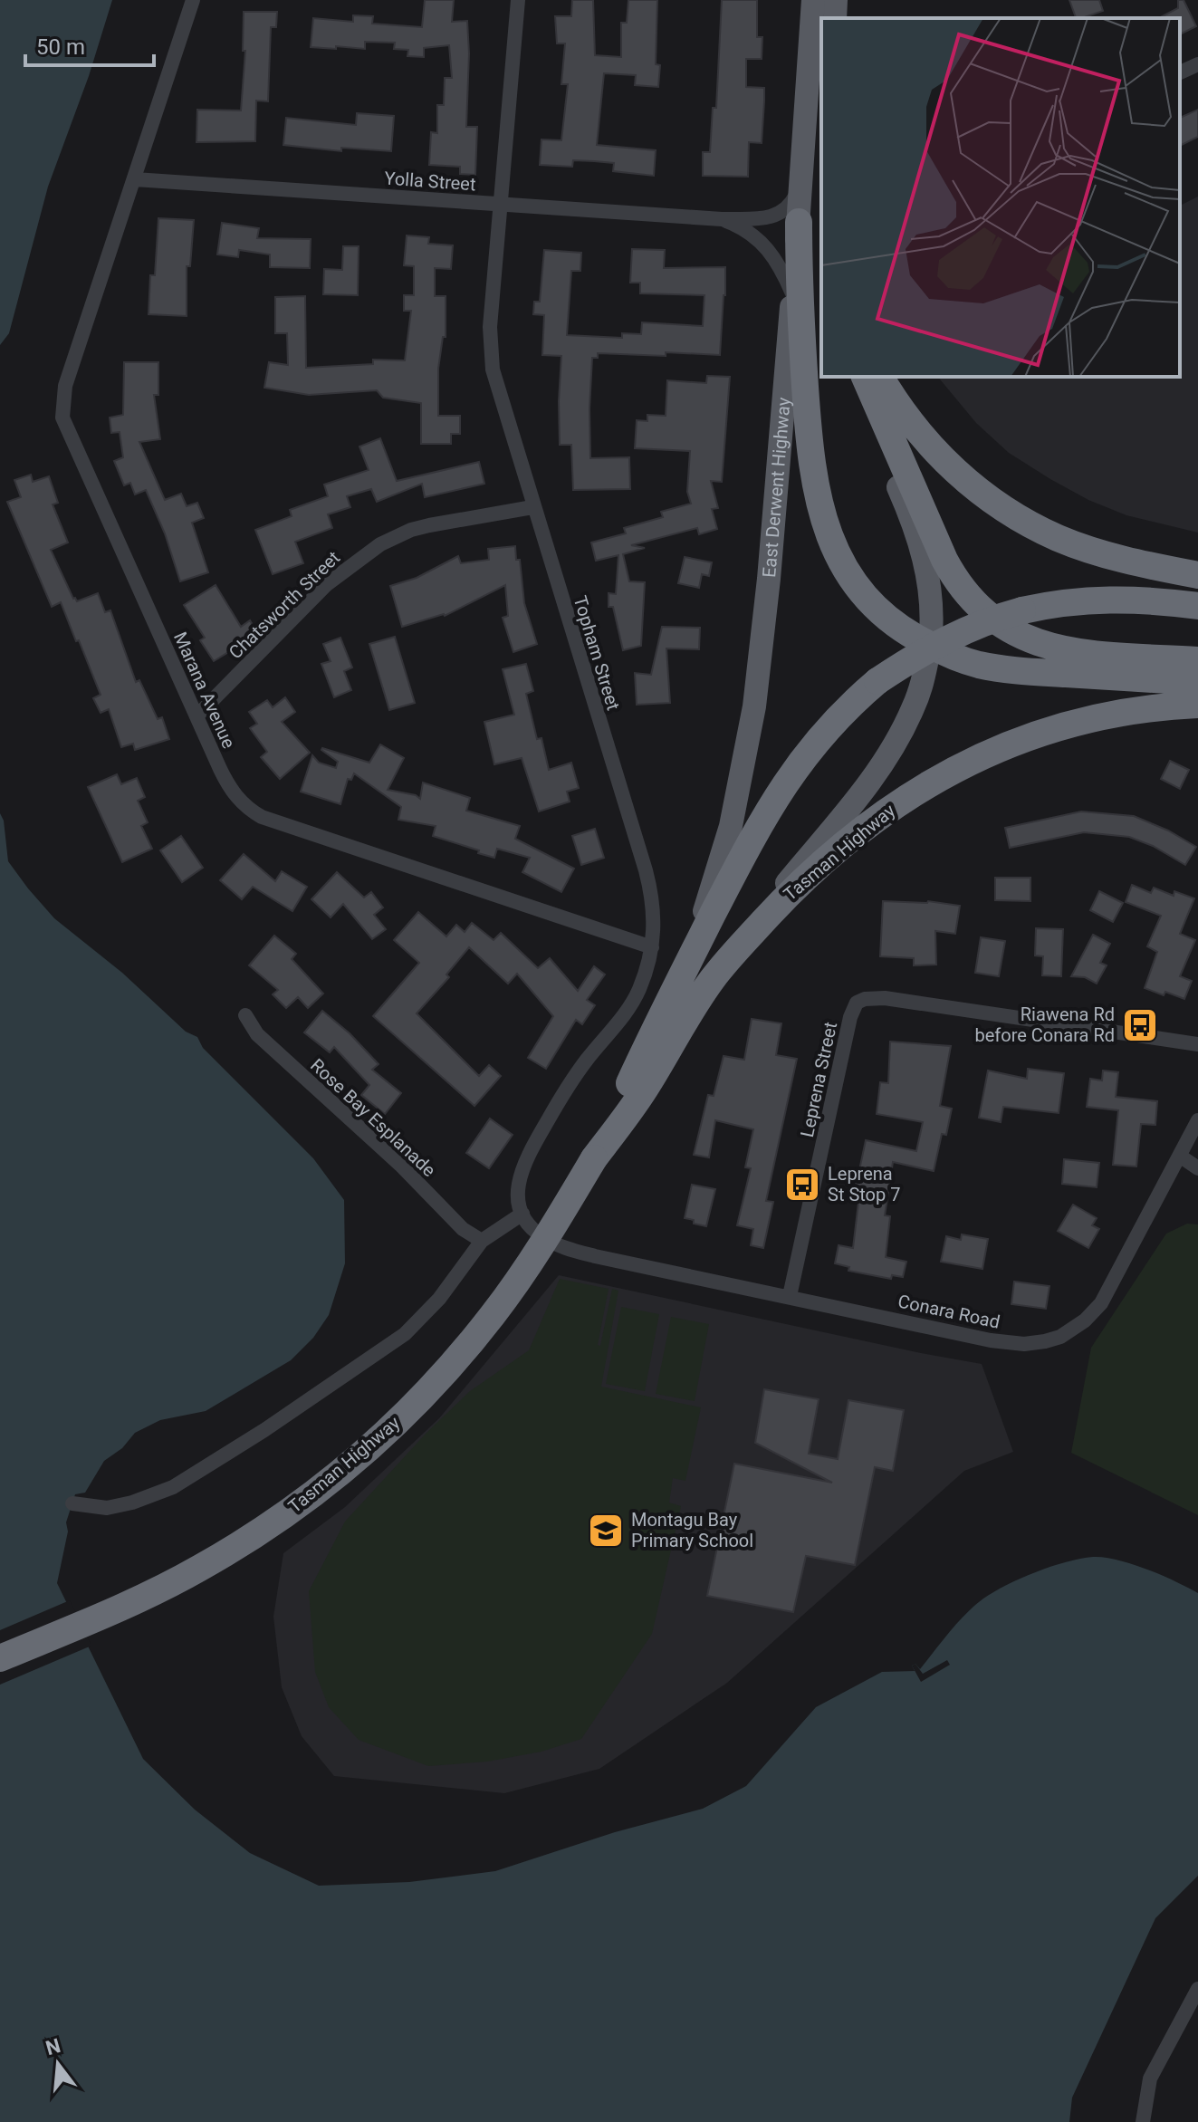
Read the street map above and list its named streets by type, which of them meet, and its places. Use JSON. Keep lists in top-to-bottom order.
{
  "streets": {
    "highway": ["Tasman Highway"],
    "main road": ["East Derwent Highway"],
    "street": [
      "Yolla Street",
      "Chatsworth Street",
      "Topham Street",
      "Marana Avenue",
      "Leprena Street",
      "Rose Bay Esplanade",
      "Conara Road"
    ]
  },
  "crossings": [
    ["Yolla Street", "East Derwent Highway"],
    ["Yolla Street", "Topham Street"],
    ["Yolla Street", "Marana Avenue"],
    ["East Derwent Highway", "Tasman Highway"],
    ["Chatsworth Street", "Topham Street"],
    ["Chatsworth Street", "Marana Avenue"],
    ["Topham Street", "Marana Avenue"],
    ["Topham Street", "Conara Road"],
    ["Leprena Street", "Conara Road"]
  ],
  "places": {
    "bus stop": ["Riawena Rd before Conara Rd", "Leprena St Stop 7"],
    "school or university": ["Montagu Bay Primary School"]
  },
  "scale_bar": "50 m",
  "north": "top"
}
